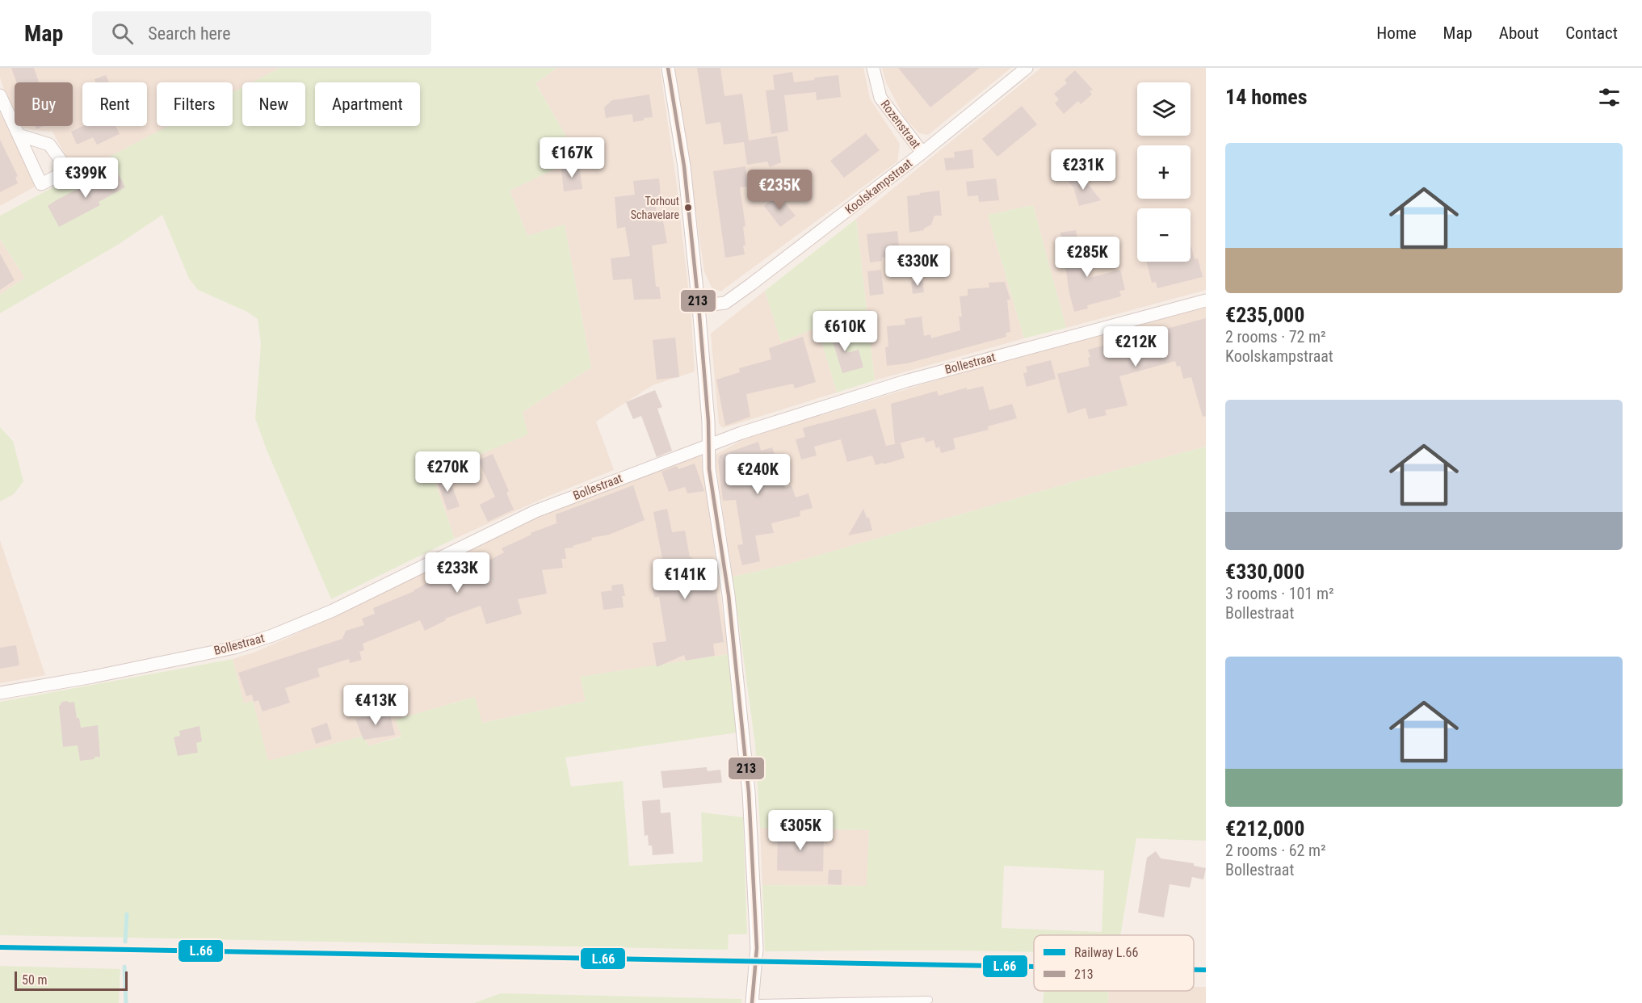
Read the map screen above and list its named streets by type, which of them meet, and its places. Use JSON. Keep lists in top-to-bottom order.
{
  "streets": {
    "street": ["Rozenstraat", "Koolskampstraat", "Bollestraat"]
  },
  "crossings": [
    ["Rozenstraat", "Koolskampstraat"]
  ],
  "places": ["Torhout Schavelare"],
  "lines": ["transit line 213", "rail line L.66"],
  "legend": ["Railway L.66", "213"],
  "scale_bar": "50 m",
  "page": {
    "header": "Map",
    "search": "Search here",
    "nav": [
      "Home",
      "Map",
      "About",
      "Contact"
    ],
    "heading": "14 homes",
    "map_buttons": ["+", "−"],
    "chip": [
      "Buy",
      "Rent",
      "Filters",
      "New",
      "Apartment"
    ],
    "list": [
      {
        "name": "€235,000",
        "note": "2 rooms · 72 m² · Koolskampstraat"
      },
      {
        "name": "€330,000",
        "note": "3 rooms · 101 m² · Bollestraat"
      },
      {
        "name": "€212,000",
        "note": "2 rooms · 62 m² · Bollestraat"
      }
    ],
    "price": [
      "€167K",
      "€231K",
      "€399K",
      "€235K",
      "€285K",
      "€330K",
      "€610K",
      "€212K",
      "€270K",
      "€240K",
      "€233K",
      "€141K",
      "€413K",
      "€305K"
    ],
    "scale": "50 m"
  }
}
